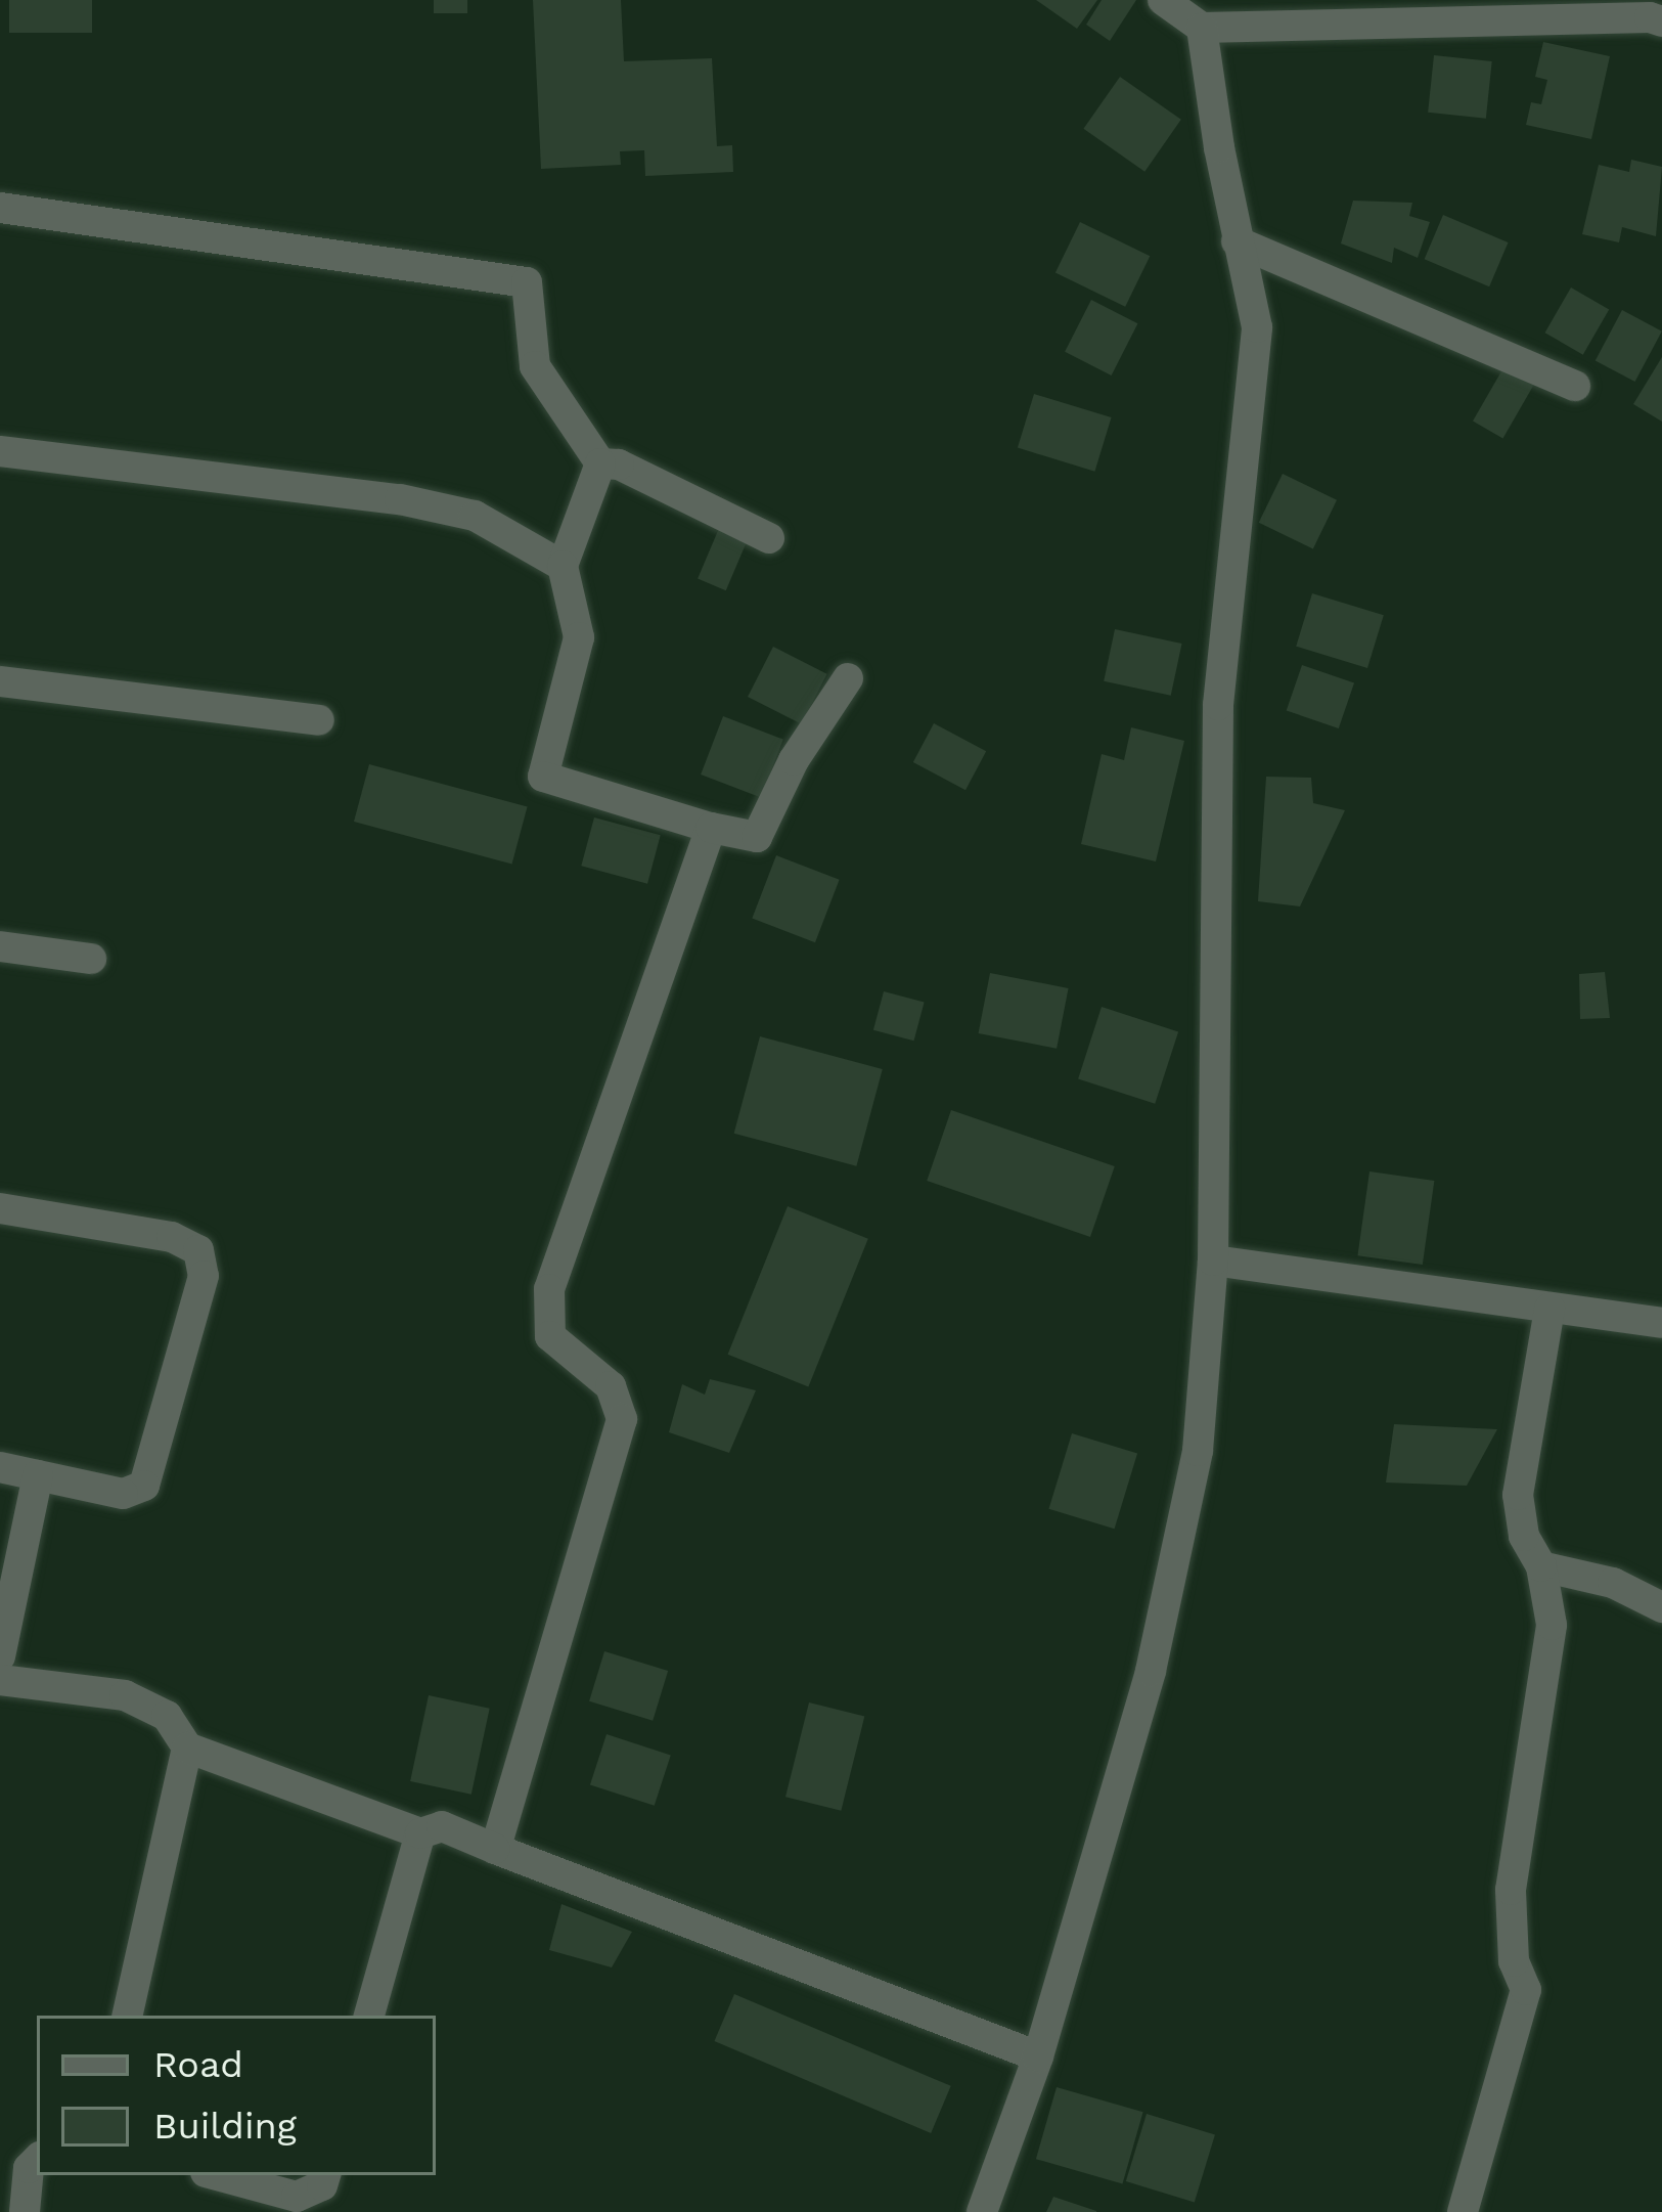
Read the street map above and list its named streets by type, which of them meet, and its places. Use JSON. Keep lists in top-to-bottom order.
{
  "legend": ["Road", "Building"]
}
